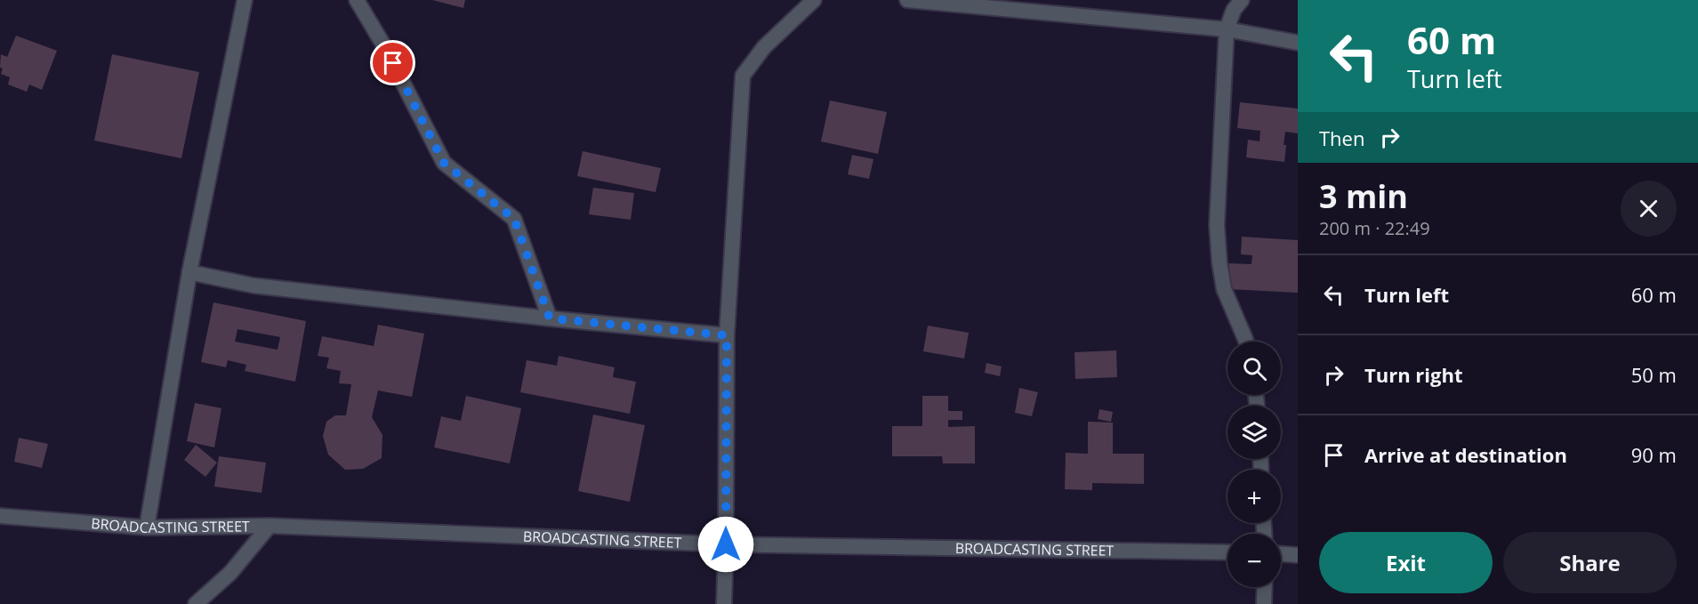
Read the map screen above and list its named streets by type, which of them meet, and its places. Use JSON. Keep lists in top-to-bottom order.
{
  "streets": {
    "street": ["BROADCASTING STREET"]
  },
  "page": {
    "turn": ["60 m", "Turn left"],
    "then": "Then",
    "heading": ["3 min", "200 m · 22:49"],
    "list": [
      {
        "name": "Turn left",
        "value": "60 m"
      },
      {
        "name": "Turn right",
        "value": "50 m"
      },
      {
        "name": "Arrive at destination",
        "value": "90 m"
      }
    ],
    "map_buttons": ["+", "−"],
    "buttons": ["Exit", "Share"]
  }
}
